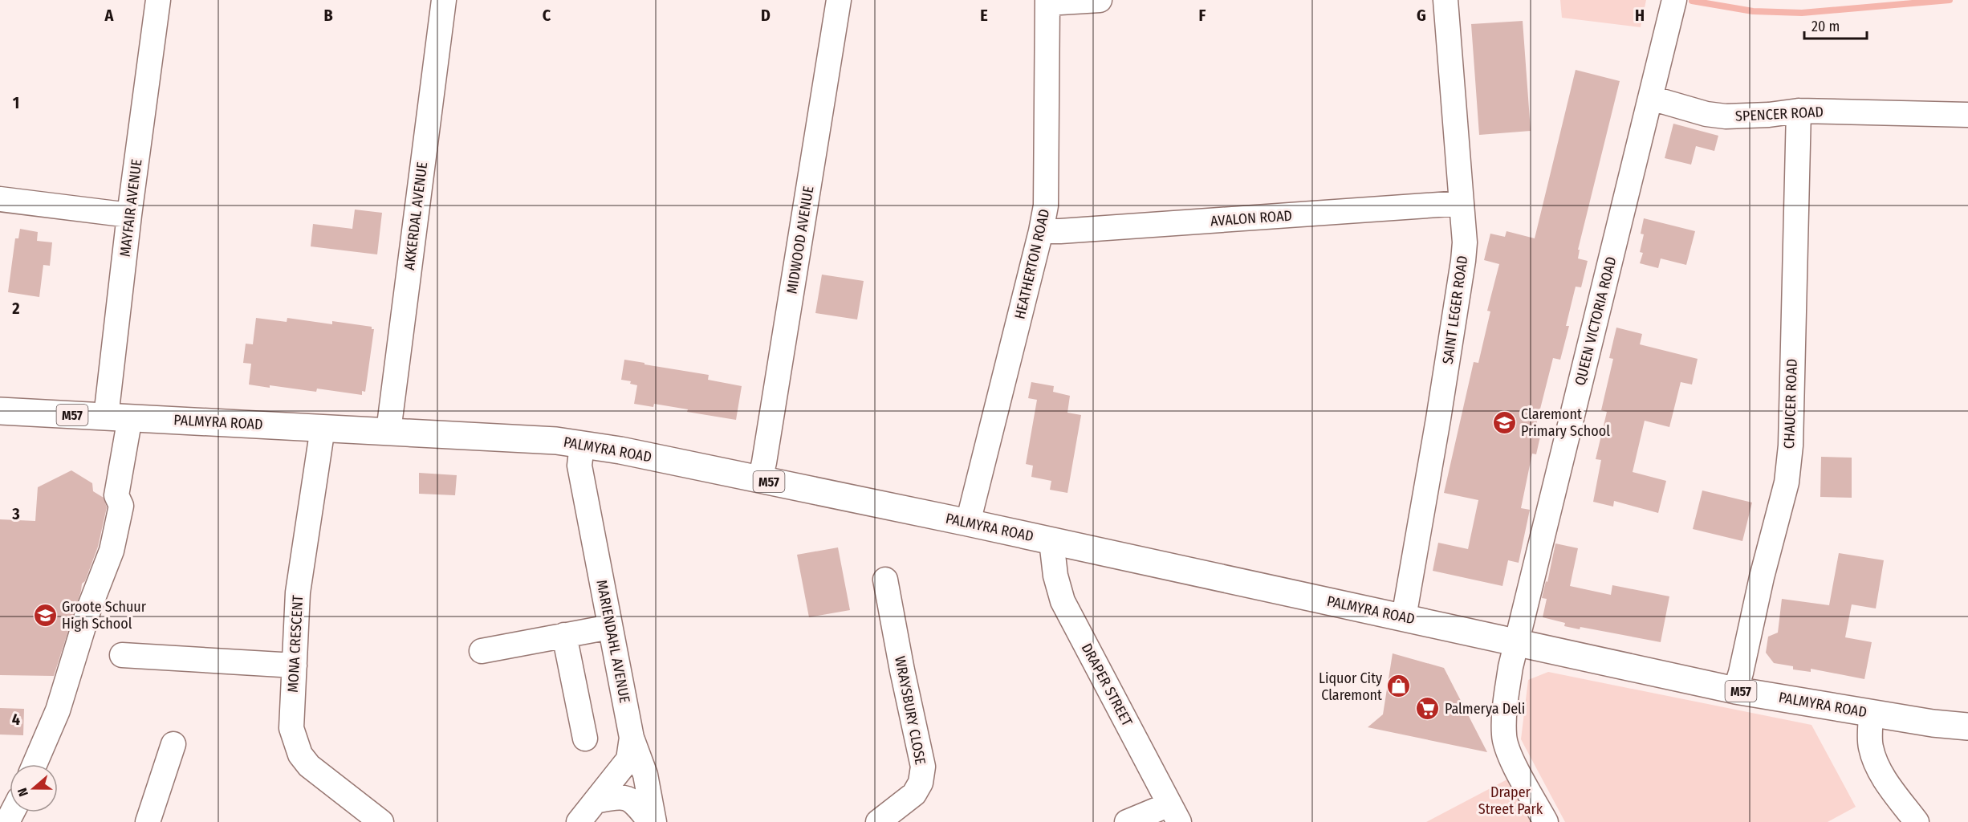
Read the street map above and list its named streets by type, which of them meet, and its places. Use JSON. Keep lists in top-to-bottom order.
{
  "streets": {
    "main road": ["M57", "PALMYRA ROAD"],
    "street": [
      "SPENCER ROAD",
      "MAYFAIR AVENUE",
      "AKKERDAL AVENUE",
      "AVALON ROAD",
      "MIDWOOD AVENUE",
      "HEATHERTON ROAD",
      "SAINT LEGER ROAD",
      "QUEEN VICTORIA ROAD",
      "CHAUCER ROAD",
      "MARIENDAHL AVENUE",
      "MONA CRESCENT",
      "DRAPER STREET",
      "WRAYSBURY CLOSE"
    ]
  },
  "crossings": [
    ["SPENCER ROAD", "QUEEN VICTORIA ROAD"],
    ["SPENCER ROAD", "CHAUCER ROAD"],
    ["MAYFAIR AVENUE", "PALMYRA ROAD"],
    ["AKKERDAL AVENUE", "PALMYRA ROAD"],
    ["AVALON ROAD", "HEATHERTON ROAD"],
    ["AVALON ROAD", "SAINT LEGER ROAD"],
    ["MIDWOOD AVENUE", "PALMYRA ROAD"],
    ["HEATHERTON ROAD", "PALMYRA ROAD"],
    ["SAINT LEGER ROAD", "PALMYRA ROAD"],
    ["QUEEN VICTORIA ROAD", "PALMYRA ROAD"],
    ["CHAUCER ROAD", "PALMYRA ROAD"],
    ["PALMYRA ROAD", "MARIENDAHL AVENUE"],
    ["PALMYRA ROAD", "MONA CRESCENT"],
    ["PALMYRA ROAD", "DRAPER STREET"]
  ],
  "parks": ["Draper Street Park"],
  "places": {
    "school or university": ["Claremont Primary School", "Groote Schuur High School"],
    "shop": ["Liquor City Claremont"],
    "supermarket": ["Palmerya Deli"]
  },
  "scale_bar": "20 m",
  "north": "left",
  "grid": {
    "columns": [
      "A",
      "B",
      "C",
      "D",
      "E",
      "F",
      "G",
      "H"
    ],
    "rows": [
      "1",
      "2",
      "3",
      "4"
    ]
  }
}
